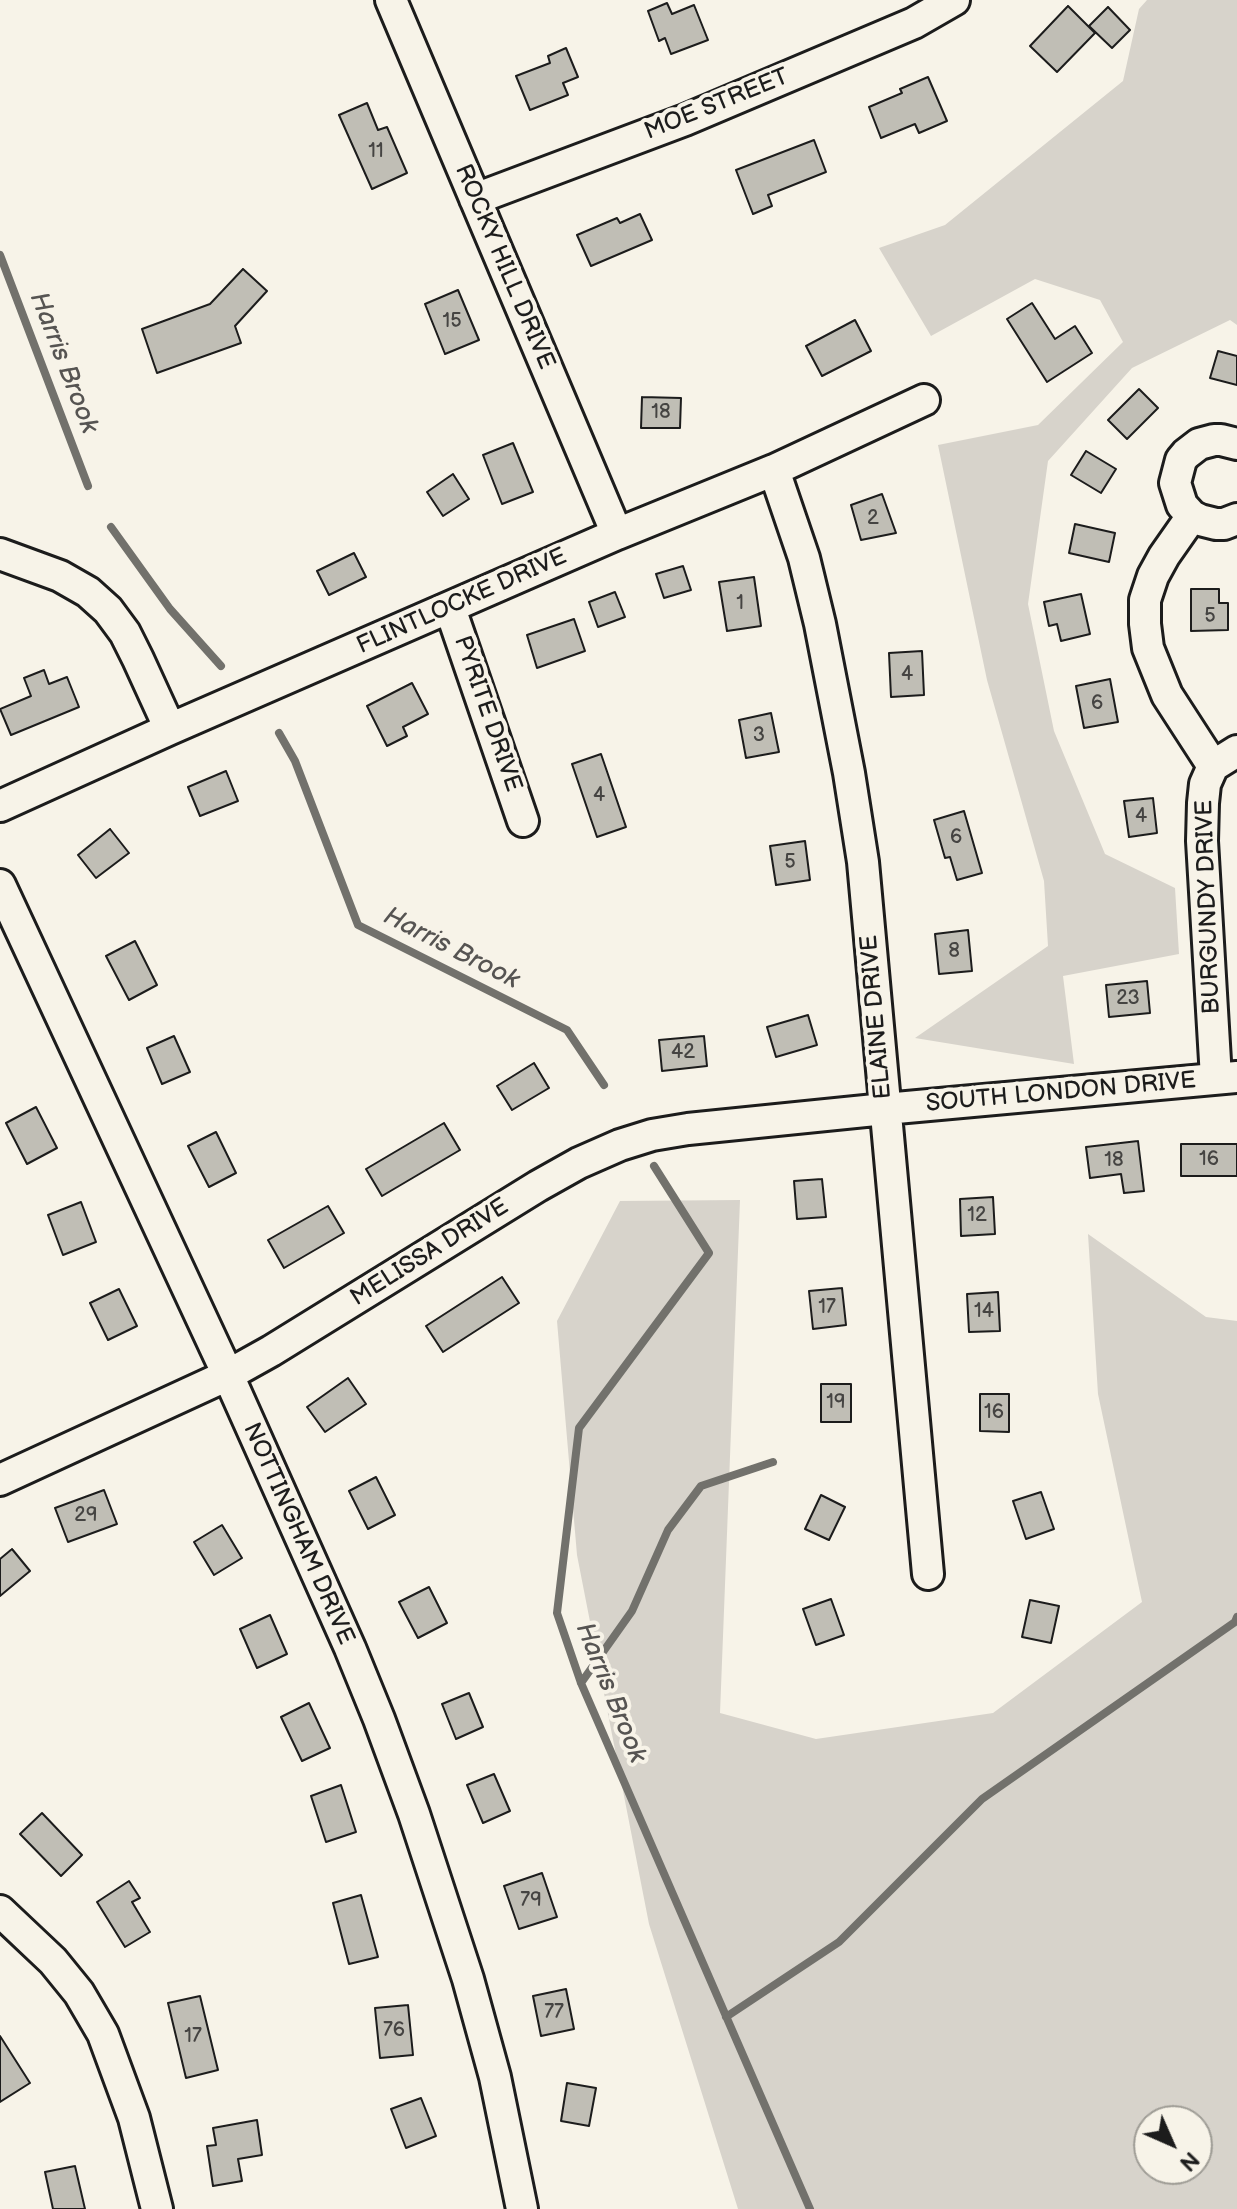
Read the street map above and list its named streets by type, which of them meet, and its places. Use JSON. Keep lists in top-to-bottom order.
{
  "streets": {
    "street": [
      "MOE STREET",
      "ROCKY HILL DRIVE",
      "FLINTLOCKE DRIVE",
      "PYRITE DRIVE",
      "BURGUNDY DRIVE",
      "ELAINE DRIVE",
      "SOUTH LONDON DRIVE",
      "MELISSA DRIVE",
      "NOTTINGHAM DRIVE"
    ]
  },
  "crossings": [
    ["MOE STREET", "ROCKY HILL DRIVE"],
    ["ROCKY HILL DRIVE", "FLINTLOCKE DRIVE"],
    ["FLINTLOCKE DRIVE", "PYRITE DRIVE"],
    ["FLINTLOCKE DRIVE", "ELAINE DRIVE"],
    ["BURGUNDY DRIVE", "SOUTH LONDON DRIVE"],
    ["ELAINE DRIVE", "SOUTH LONDON DRIVE"],
    ["ELAINE DRIVE", "MELISSA DRIVE"],
    ["SOUTH LONDON DRIVE", "MELISSA DRIVE"],
    ["MELISSA DRIVE", "NOTTINGHAM DRIVE"]
  ],
  "water": ["Harris Brook"],
  "house_numbers": [
    "11",
    "15",
    "18",
    "2",
    "1",
    "5",
    "4",
    "6",
    "3",
    "4",
    "4",
    "6",
    "5",
    "8",
    "23",
    "42",
    "16",
    "18",
    "12",
    "17",
    "14",
    "19",
    "16",
    "29",
    "79",
    "77",
    "76",
    "17"
  ],
  "north": "bottom right"
}
